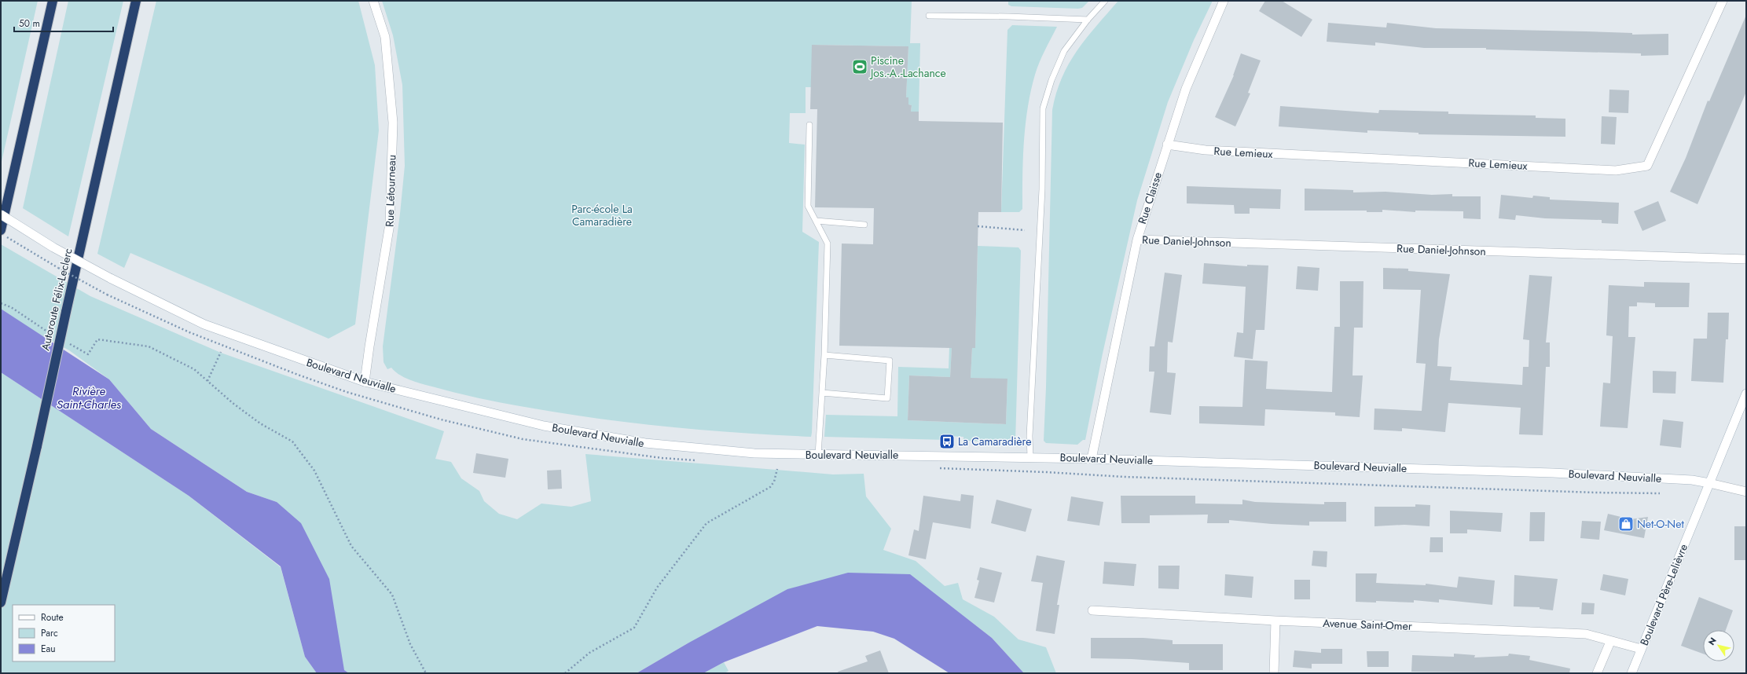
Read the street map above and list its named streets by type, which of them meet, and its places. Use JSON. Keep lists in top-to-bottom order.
{
  "streets": {
    "highway": ["Autoroute Félix-Leclerc"],
    "street": [
      "Rue Lemieux",
      "Rue Létourneau",
      "Rue Claisse",
      "Rue Daniel-Johnson",
      "Boulevard Neuvialle",
      "Boulevard Père-Lelièvre",
      "Avenue Saint-Omer"
    ]
  },
  "crossings": [
    ["Rue Lemieux", "Rue Claisse"],
    ["Rue Létourneau", "Boulevard Neuvialle"],
    ["Rue Claisse", "Rue Daniel-Johnson"],
    ["Rue Claisse", "Boulevard Neuvialle"],
    ["Boulevard Neuvialle", "Boulevard Père-Lelièvre"],
    ["Boulevard Père-Lelièvre", "Avenue Saint-Omer"]
  ],
  "water": ["Rivière Saint-Charles"],
  "parks": ["Parc-école La Camaradière"],
  "places": {
    "sports": ["Piscine Jos.-A.-Lachance"],
    "bus stop": ["La Camaradière"],
    "shop": ["Net-O-Net"]
  },
  "legend": ["Route", "Parc", "Eau"],
  "scale_bar": "50 m",
  "north": "top left"
}
